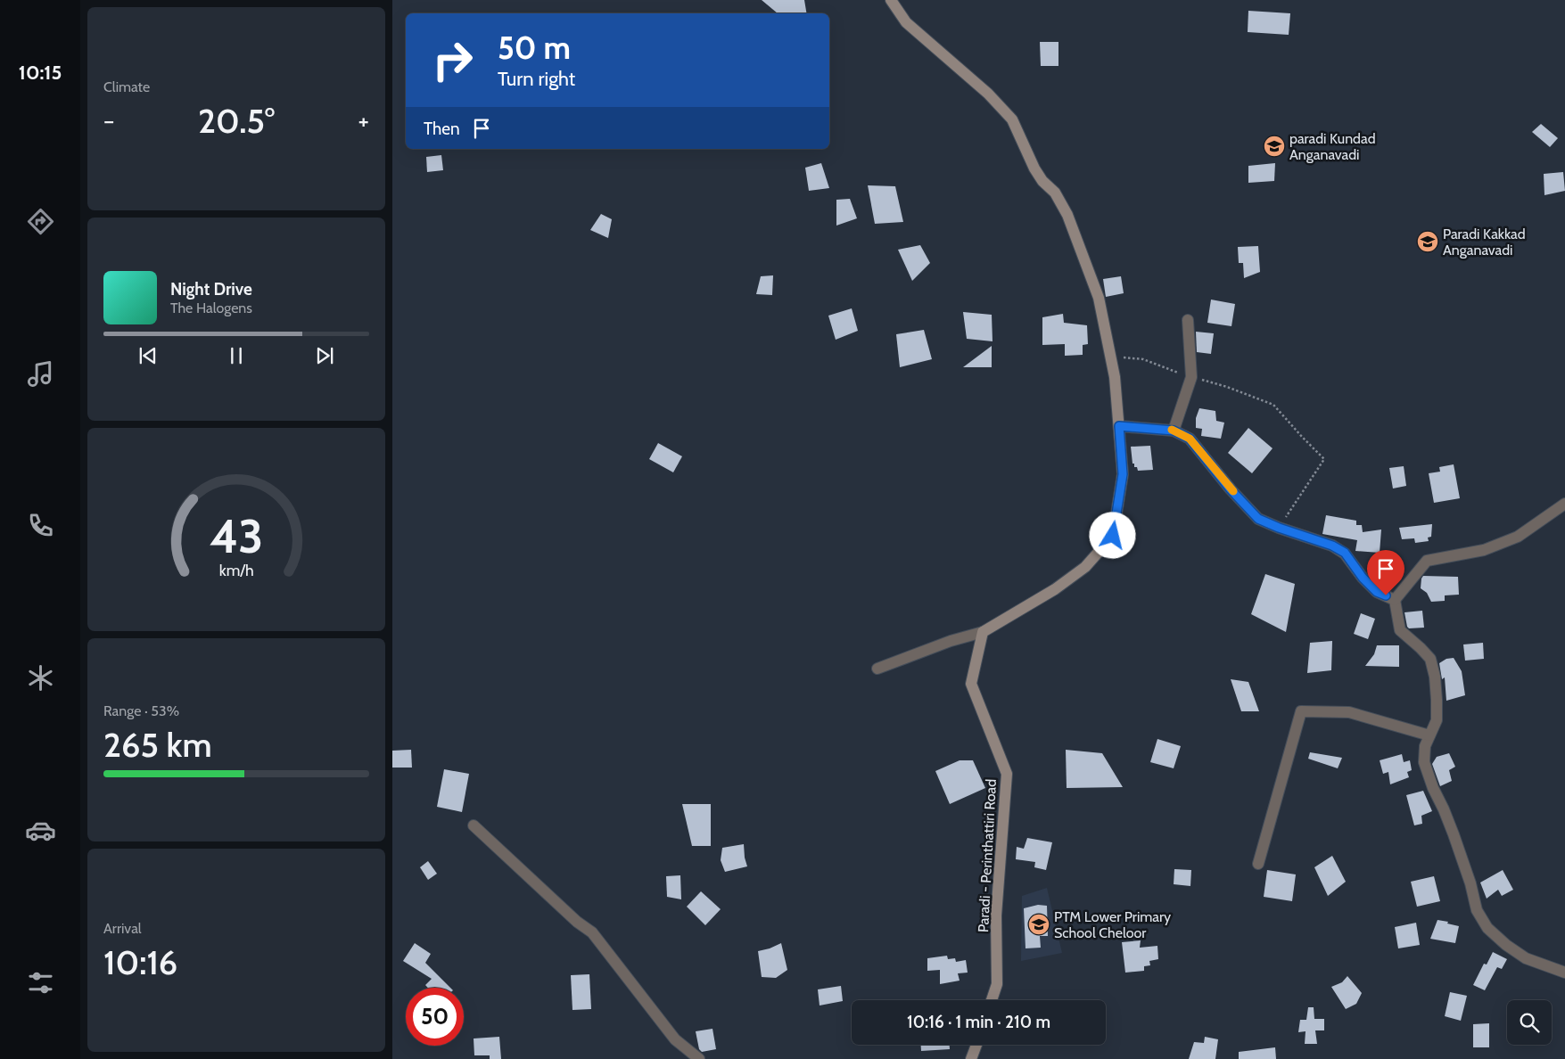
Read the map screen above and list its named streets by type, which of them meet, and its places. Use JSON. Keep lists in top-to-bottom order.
{
  "streets": {
    "main road": ["Paradi - Perinthattiri Road"]
  },
  "places": {
    "school or university": ["paradi Kundad Anganavadi", "Paradi Kakkad Anganavadi", "PTM Lower Primary School Cheloor"]
  },
  "page": {
    "tabs": "10:15",
    "tile": [
      "Climate",
      ["Range · 53%", "265 km"],
      ["Arrival", "10:16"]
    ],
    "turn": ["50 m", "Turn right"],
    "heat": ["−", "20.5°", "+"],
    "then": "Then",
    "song": ["Night Drive", "The Halogens"],
    "limit": "50",
    "trip": "10:16 · 1 min · 210 m",
    "gauge": ["43", "km/h"]
  }
}
